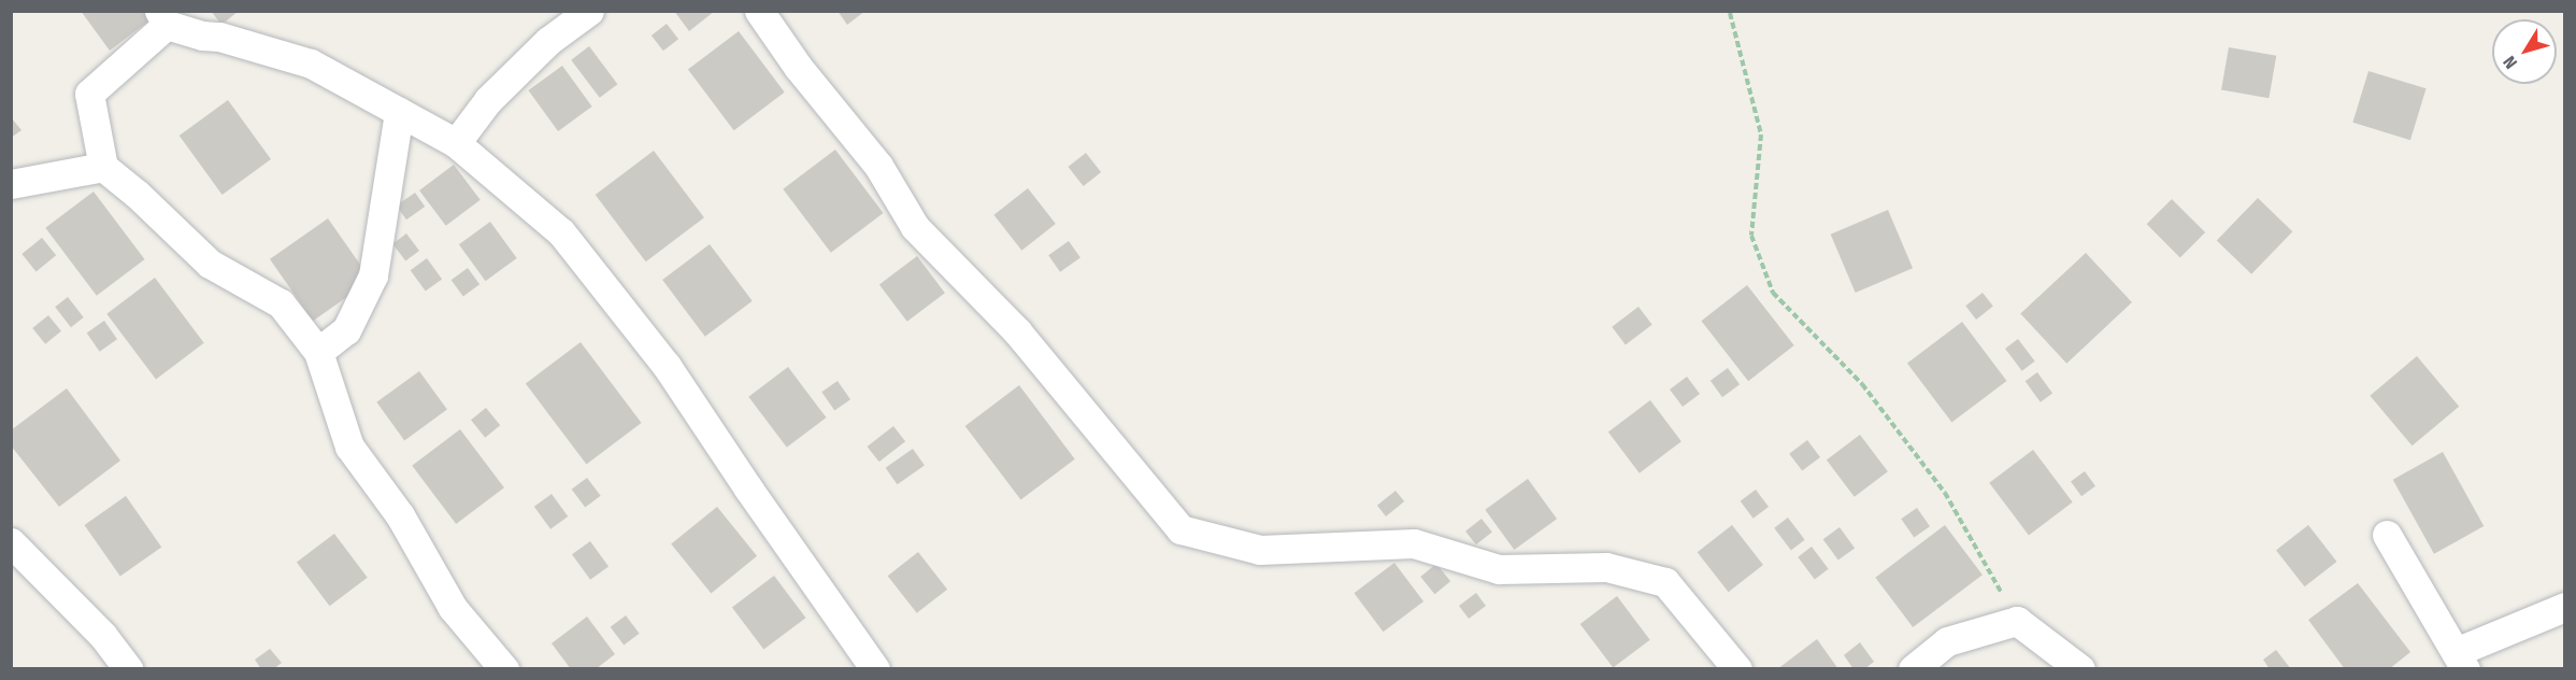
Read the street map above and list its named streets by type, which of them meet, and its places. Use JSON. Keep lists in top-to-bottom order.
{
  "north": "bottom left"
}
